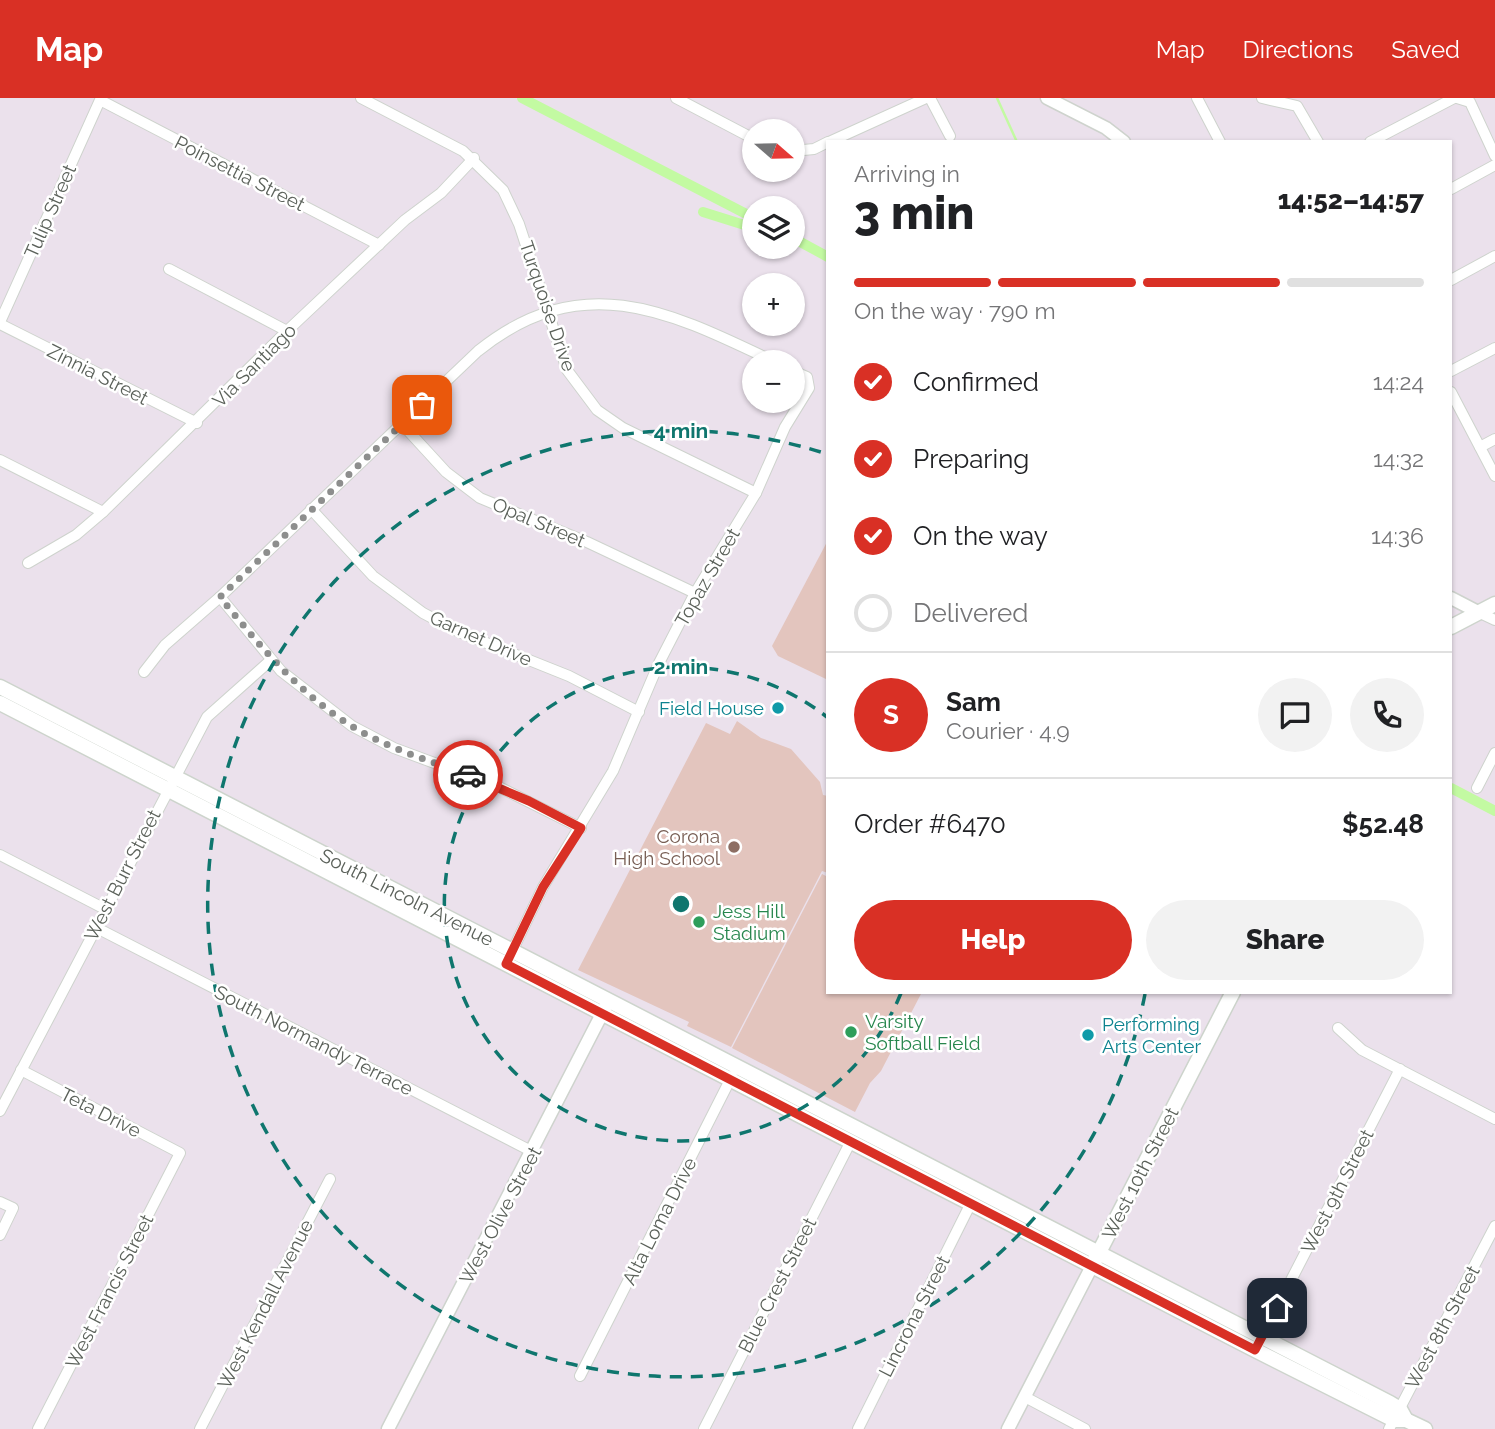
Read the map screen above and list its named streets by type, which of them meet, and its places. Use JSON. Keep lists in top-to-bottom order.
{
  "streets": {
    "main road": ["South Lincoln Avenue", "West 10th Street"],
    "street": [
      "Poinsettia Street",
      "Tulip Street",
      "Turquoise Drive",
      "Via Santiago",
      "Zinnia Street",
      "Opal Street",
      "Topaz Street",
      "Garnet Drive",
      "West Burr Street",
      "South Normandy Terrace",
      "Teta Drive",
      "West 9th Street",
      "West Olive Street",
      "Alta Loma Drive",
      "Blue Crest Street",
      "West Francis Street",
      "West Kendall Avenue",
      "Lincrona Street",
      "West 8th Street"
    ]
  },
  "crossings": [
    ["Poinsettia Street", "Tulip Street"],
    ["Poinsettia Street", "Via Santiago"],
    ["Tulip Street", "Zinnia Street"],
    ["Turquoise Drive", "Via Santiago"],
    ["Turquoise Drive", "Topaz Street"],
    ["Via Santiago", "Zinnia Street"],
    ["Opal Street", "Topaz Street"],
    ["Topaz Street", "Garnet Drive"],
    ["Topaz Street", "South Lincoln Avenue"],
    ["West Burr Street", "South Lincoln Avenue"],
    ["West Burr Street", "South Normandy Terrace"],
    ["West Burr Street", "Teta Drive"],
    ["South Lincoln Avenue", "West 10th Street"],
    ["South Lincoln Avenue", "West 9th Street"],
    ["South Lincoln Avenue", "West Olive Street"],
    ["South Lincoln Avenue", "Alta Loma Drive"],
    ["South Lincoln Avenue", "Blue Crest Street"],
    ["South Lincoln Avenue", "Lincrona Street"],
    ["South Lincoln Avenue", "West 8th Street"],
    ["South Normandy Terrace", "West Olive Street"],
    ["Teta Drive", "West Francis Street"]
  ],
  "places": [
    "Field House",
    "Corona High School",
    "Jess Hill Stadium",
    "Varsity Softball Field",
    "Performing Arts Center"
  ],
  "north": "right",
  "page": {
    "header": "Map",
    "nav": ["Map", "Directions", "Saved"],
    "map_buttons": ["+", "−"],
    "heading": ["3 min", "Arriving in", "14:52–14:57"],
    "panel": [
      "Sam",
      "Courier · 4.9",
      "Order #6470",
      "$52.48"
    ],
    "bar": "On the way · 790 m",
    "list": [
      ["Confirmed", "14:24"],
      ["Preparing", "14:32"],
      ["On the way", "14:36"],
      "Delivered"
    ],
    "round": "S",
    "buttons": ["Help", "Share"]
  },
  "rings": ["4 min", "2 min"]
}
